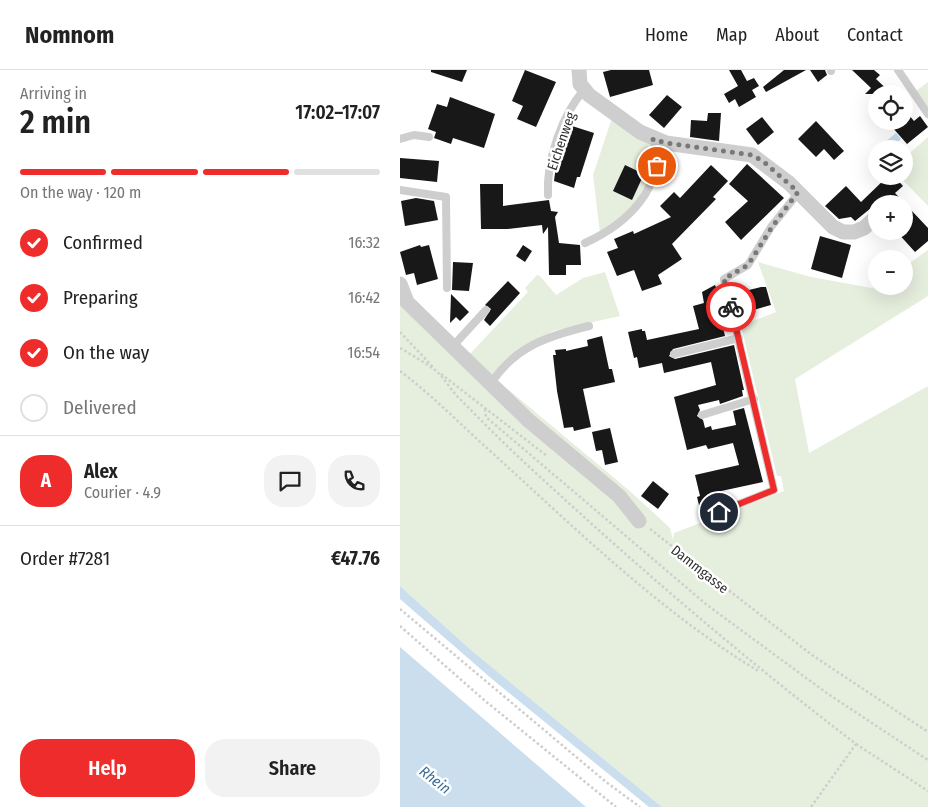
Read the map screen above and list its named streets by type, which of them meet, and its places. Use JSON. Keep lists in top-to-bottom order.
{
  "streets": {
    "lane": ["Eichenweg"],
    "path": ["Dammgasse"]
  },
  "water": ["Rhein"],
  "page": {
    "header": "Nomnom",
    "nav": [
      "Home",
      "Map",
      "About",
      "Contact"
    ],
    "heading": ["2 min", "Arriving in", "17:02–17:07"],
    "panel": [
      "Alex",
      "Courier · 4.9",
      "Order #7281",
      "€47.76"
    ],
    "map_buttons": ["+", "−"],
    "bar": "On the way · 120 m",
    "list": [
      ["Confirmed", "16:32"],
      ["Preparing", "16:42"],
      ["On the way", "16:54"],
      "Delivered"
    ],
    "round": "A",
    "buttons": ["Help", "Share"]
  }
}
